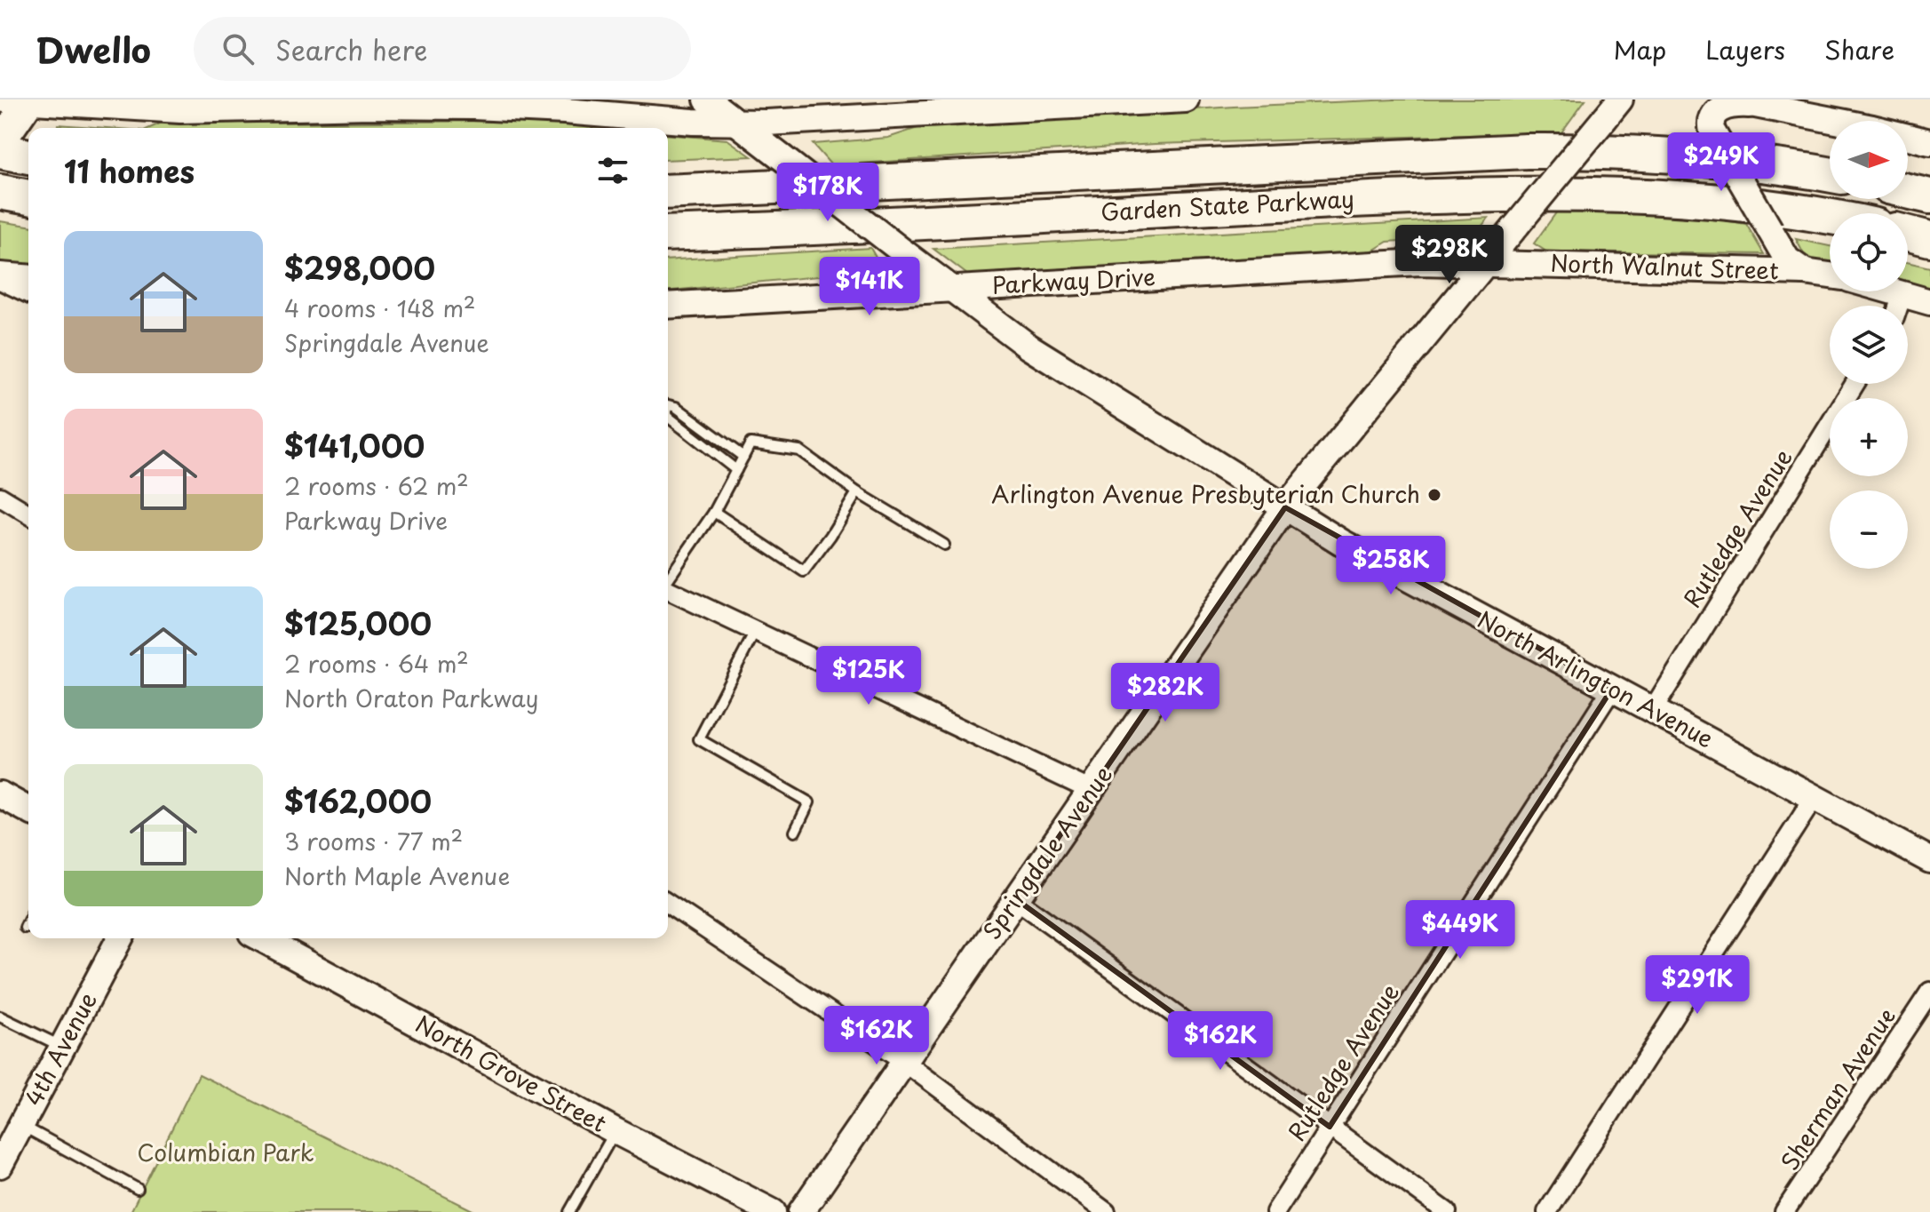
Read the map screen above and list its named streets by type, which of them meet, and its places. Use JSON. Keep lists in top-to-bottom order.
{
  "streets": {
    "highway": ["Garden State Parkway"],
    "main road": [
      "North Walnut Street",
      "Parkway Drive",
      "North Arlington Avenue",
      "Springdale Avenue",
      "4th Avenue",
      "North Grove Street"
    ],
    "street": ["Rutledge Avenue", "Sherman Avenue"]
  },
  "crossings": [
    ["North Walnut Street", "Parkway Drive"],
    ["North Walnut Street", "Springdale Avenue"],
    ["Parkway Drive", "North Arlington Avenue"],
    ["Parkway Drive", "Springdale Avenue"],
    ["Rutledge Avenue", "North Arlington Avenue"],
    ["North Arlington Avenue", "Springdale Avenue"]
  ],
  "parks": ["Columbian Park"],
  "places": ["Arlington Avenue Presbyterian Church"],
  "north": "right",
  "page": {
    "header": "Dwello",
    "search": "Search here",
    "nav": ["Map", "Layers", "Share"],
    "map_buttons": ["+", "−"],
    "heading": "11 homes",
    "price": [
      "$249K",
      "$178K",
      "$298K",
      "$141K",
      "$258K",
      "$125K",
      "$282K",
      "$449K",
      "$291K",
      "$162K",
      "$162K"
    ],
    "list": [
      {
        "name": "$298,000",
        "note": "4 rooms · 148 m² · Springdale Avenue"
      },
      {
        "name": "$141,000",
        "note": "2 rooms · 62 m² · Parkway Drive"
      },
      {
        "name": "$125,000",
        "note": "2 rooms · 64 m² · North Oraton Parkway"
      },
      {
        "name": "$162,000",
        "note": "3 rooms · 77 m² · North Maple Avenue"
      }
    ]
  }
}
